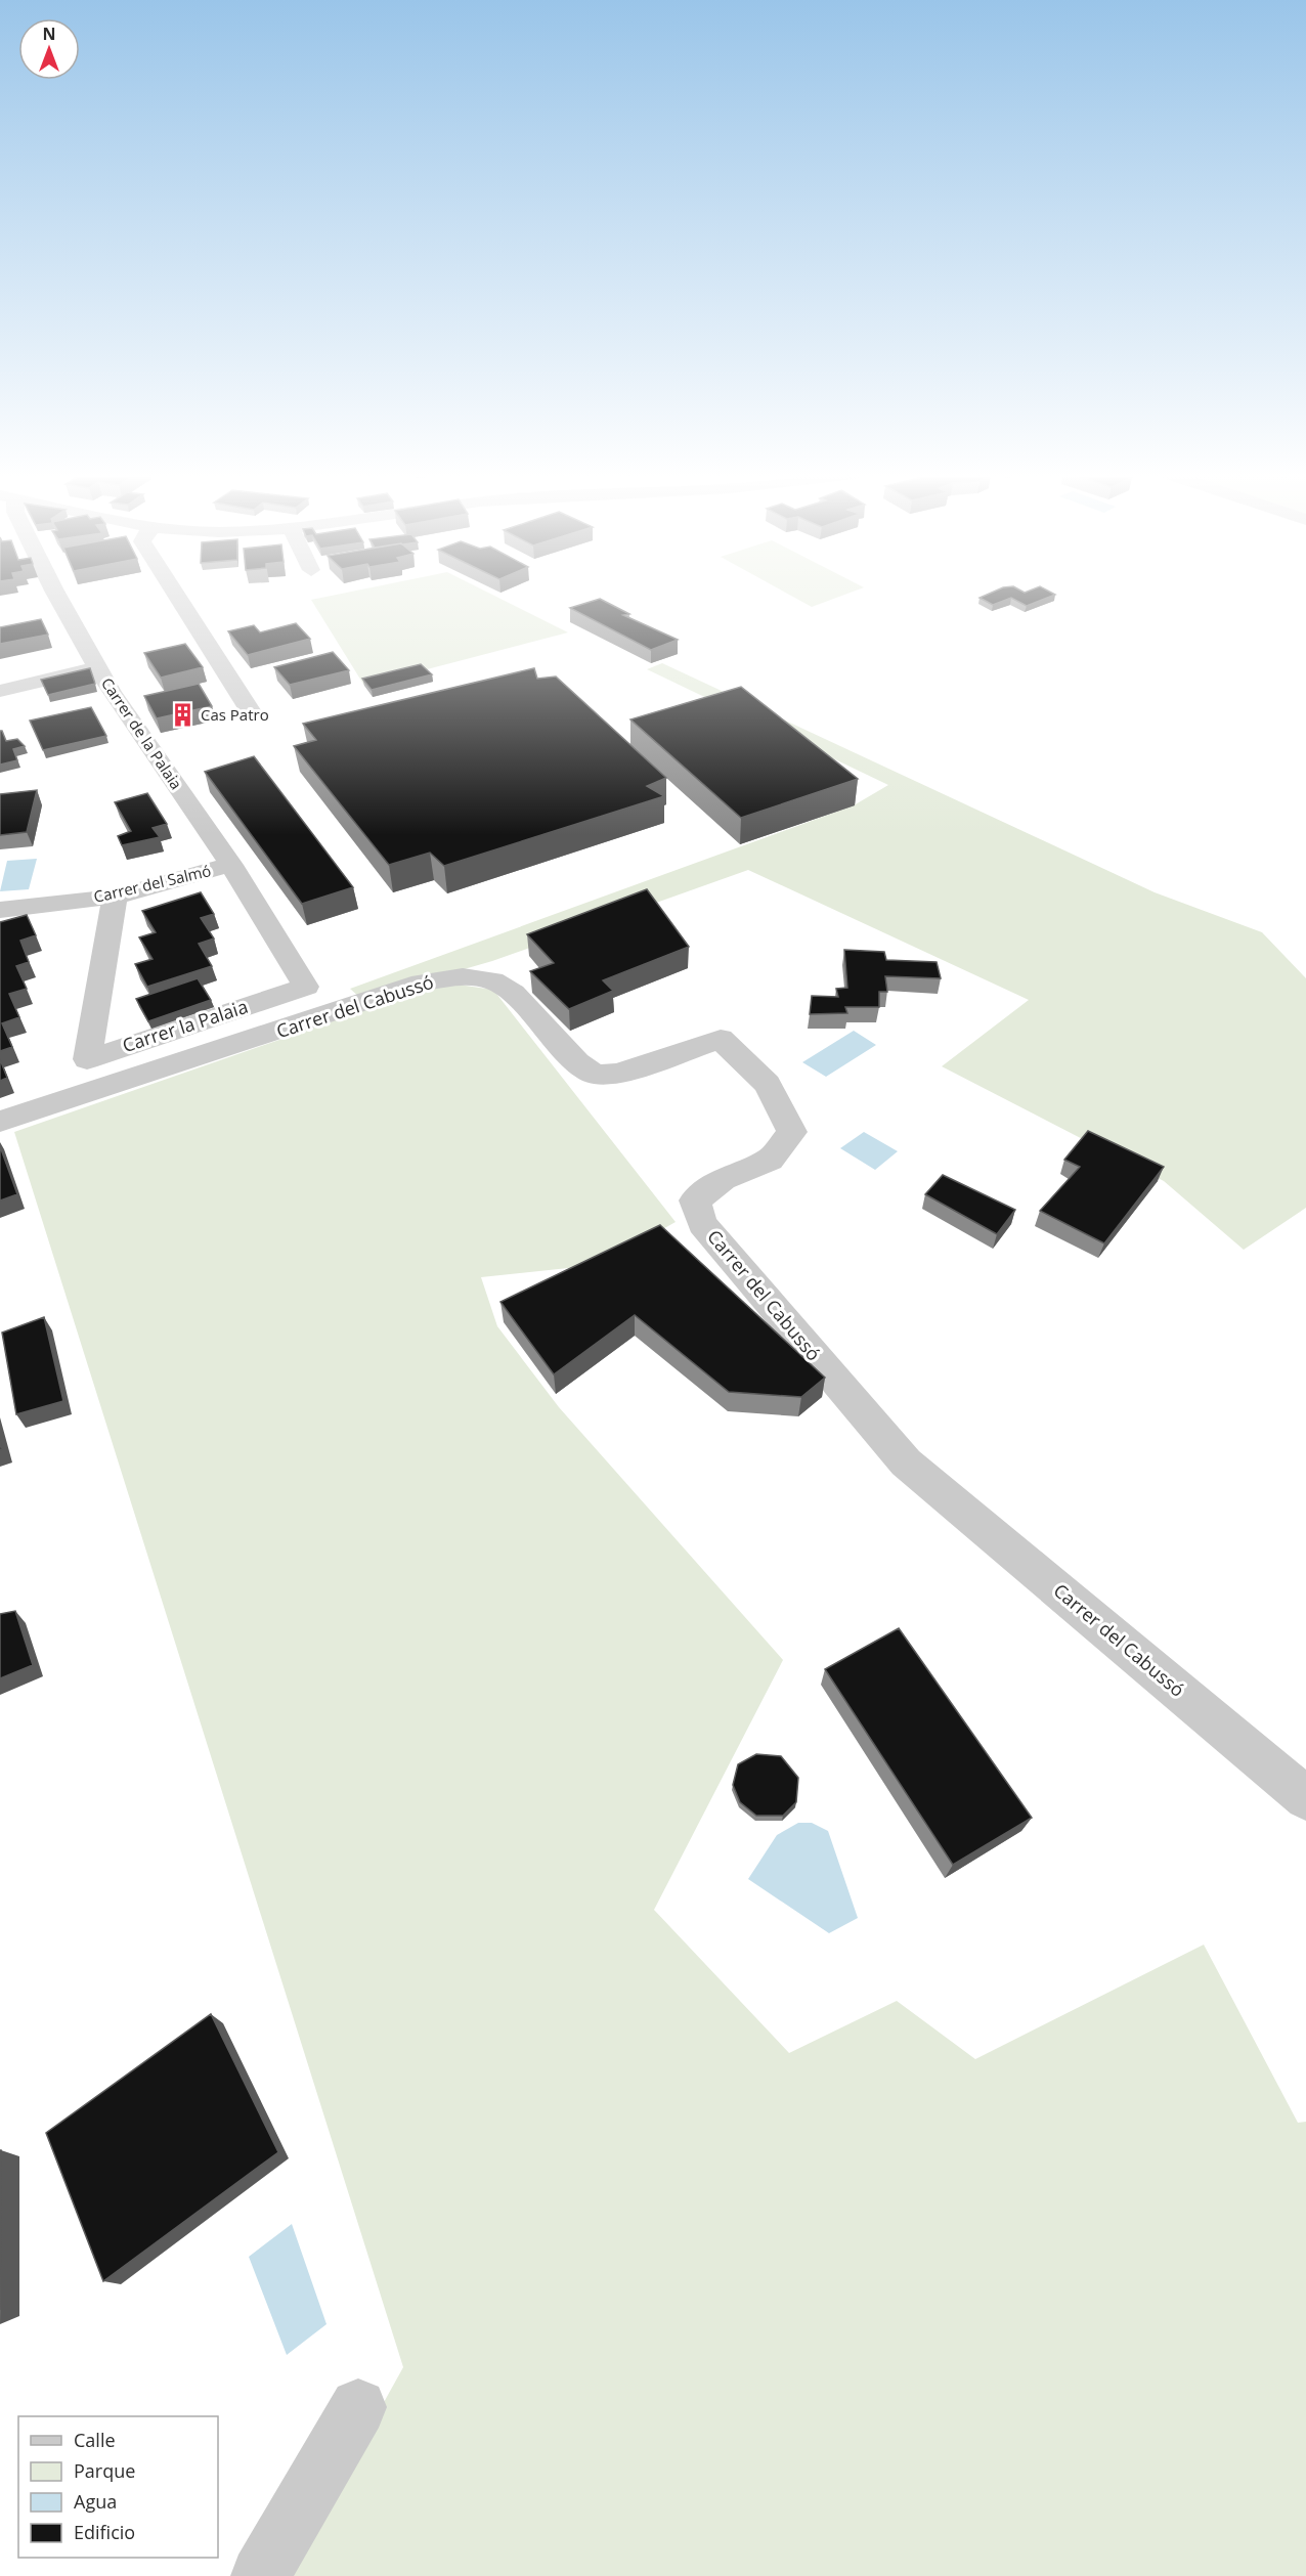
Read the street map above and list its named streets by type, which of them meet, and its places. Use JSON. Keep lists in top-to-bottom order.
{
  "streets": {
    "street": [
      "Carrer de la Palaia",
      "Carrer del Salmó",
      "Carrer del Cabussó",
      "Carrer la Palaia"
    ]
  },
  "crossings": [
    ["Carrer de la Palaia", "Carrer del Salmó"],
    ["Carrer de la Palaia", "Carrer la Palaia"],
    ["Carrer del Salmó", "Carrer la Palaia"]
  ],
  "places": {
    "building": ["Cas Patro"]
  },
  "legend": [
    "Calle",
    "Parque",
    "Agua",
    "Edificio"
  ],
  "north": "top"
}
